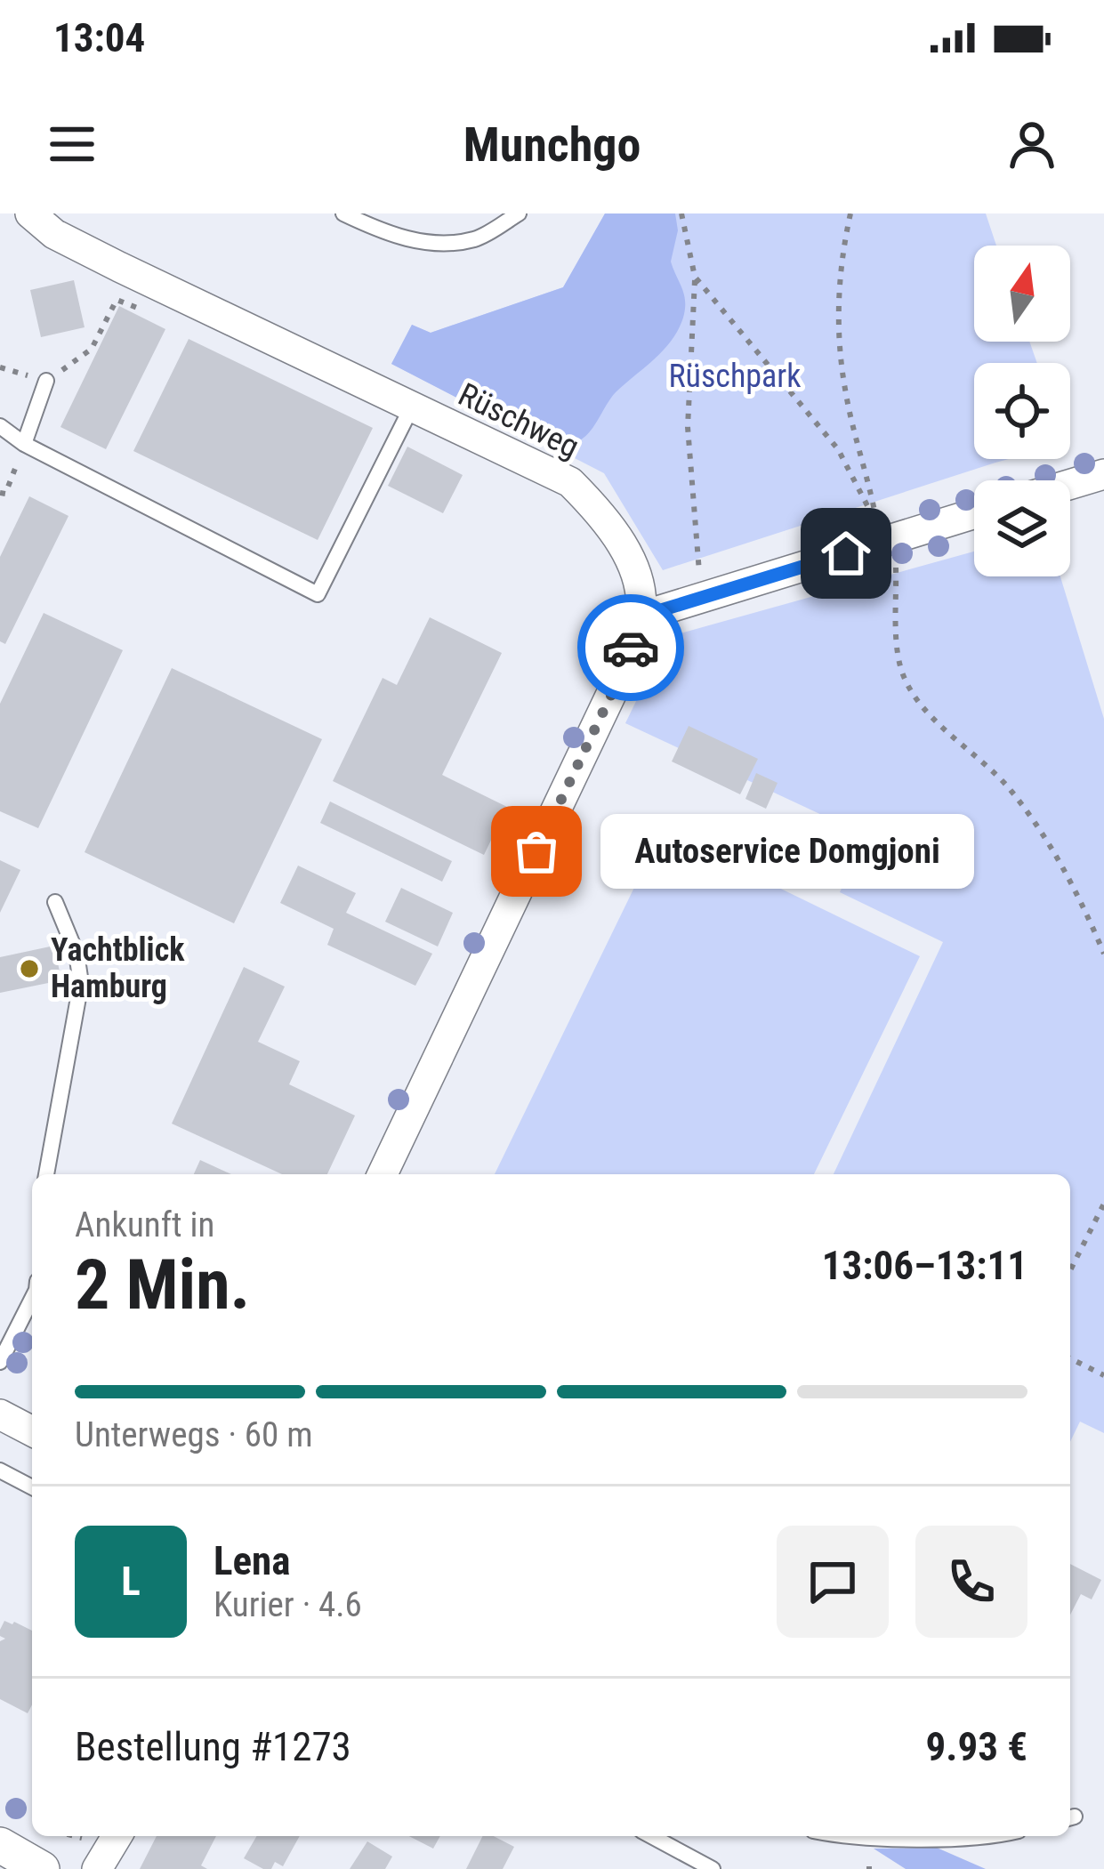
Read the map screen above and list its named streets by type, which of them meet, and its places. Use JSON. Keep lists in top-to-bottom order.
{
  "streets": {
    "street": ["Rüschweg"]
  },
  "parks": ["Rüschpark"],
  "places": ["Autoservice Domgjoni", "Yachtblick Hamburg"],
  "north": "top",
  "page": {
    "status": "13:04",
    "header": "Munchgo",
    "bubble": "Autoservice Domgjoni",
    "heading": ["2 Min.", "Ankunft in", "13:06–13:11"],
    "panel": [
      "Lena",
      "Kurier · 4.6",
      "Bestellung #1273",
      "9.93 €"
    ],
    "bar": "Unterwegs · 60 m",
    "round": "L"
  }
}
